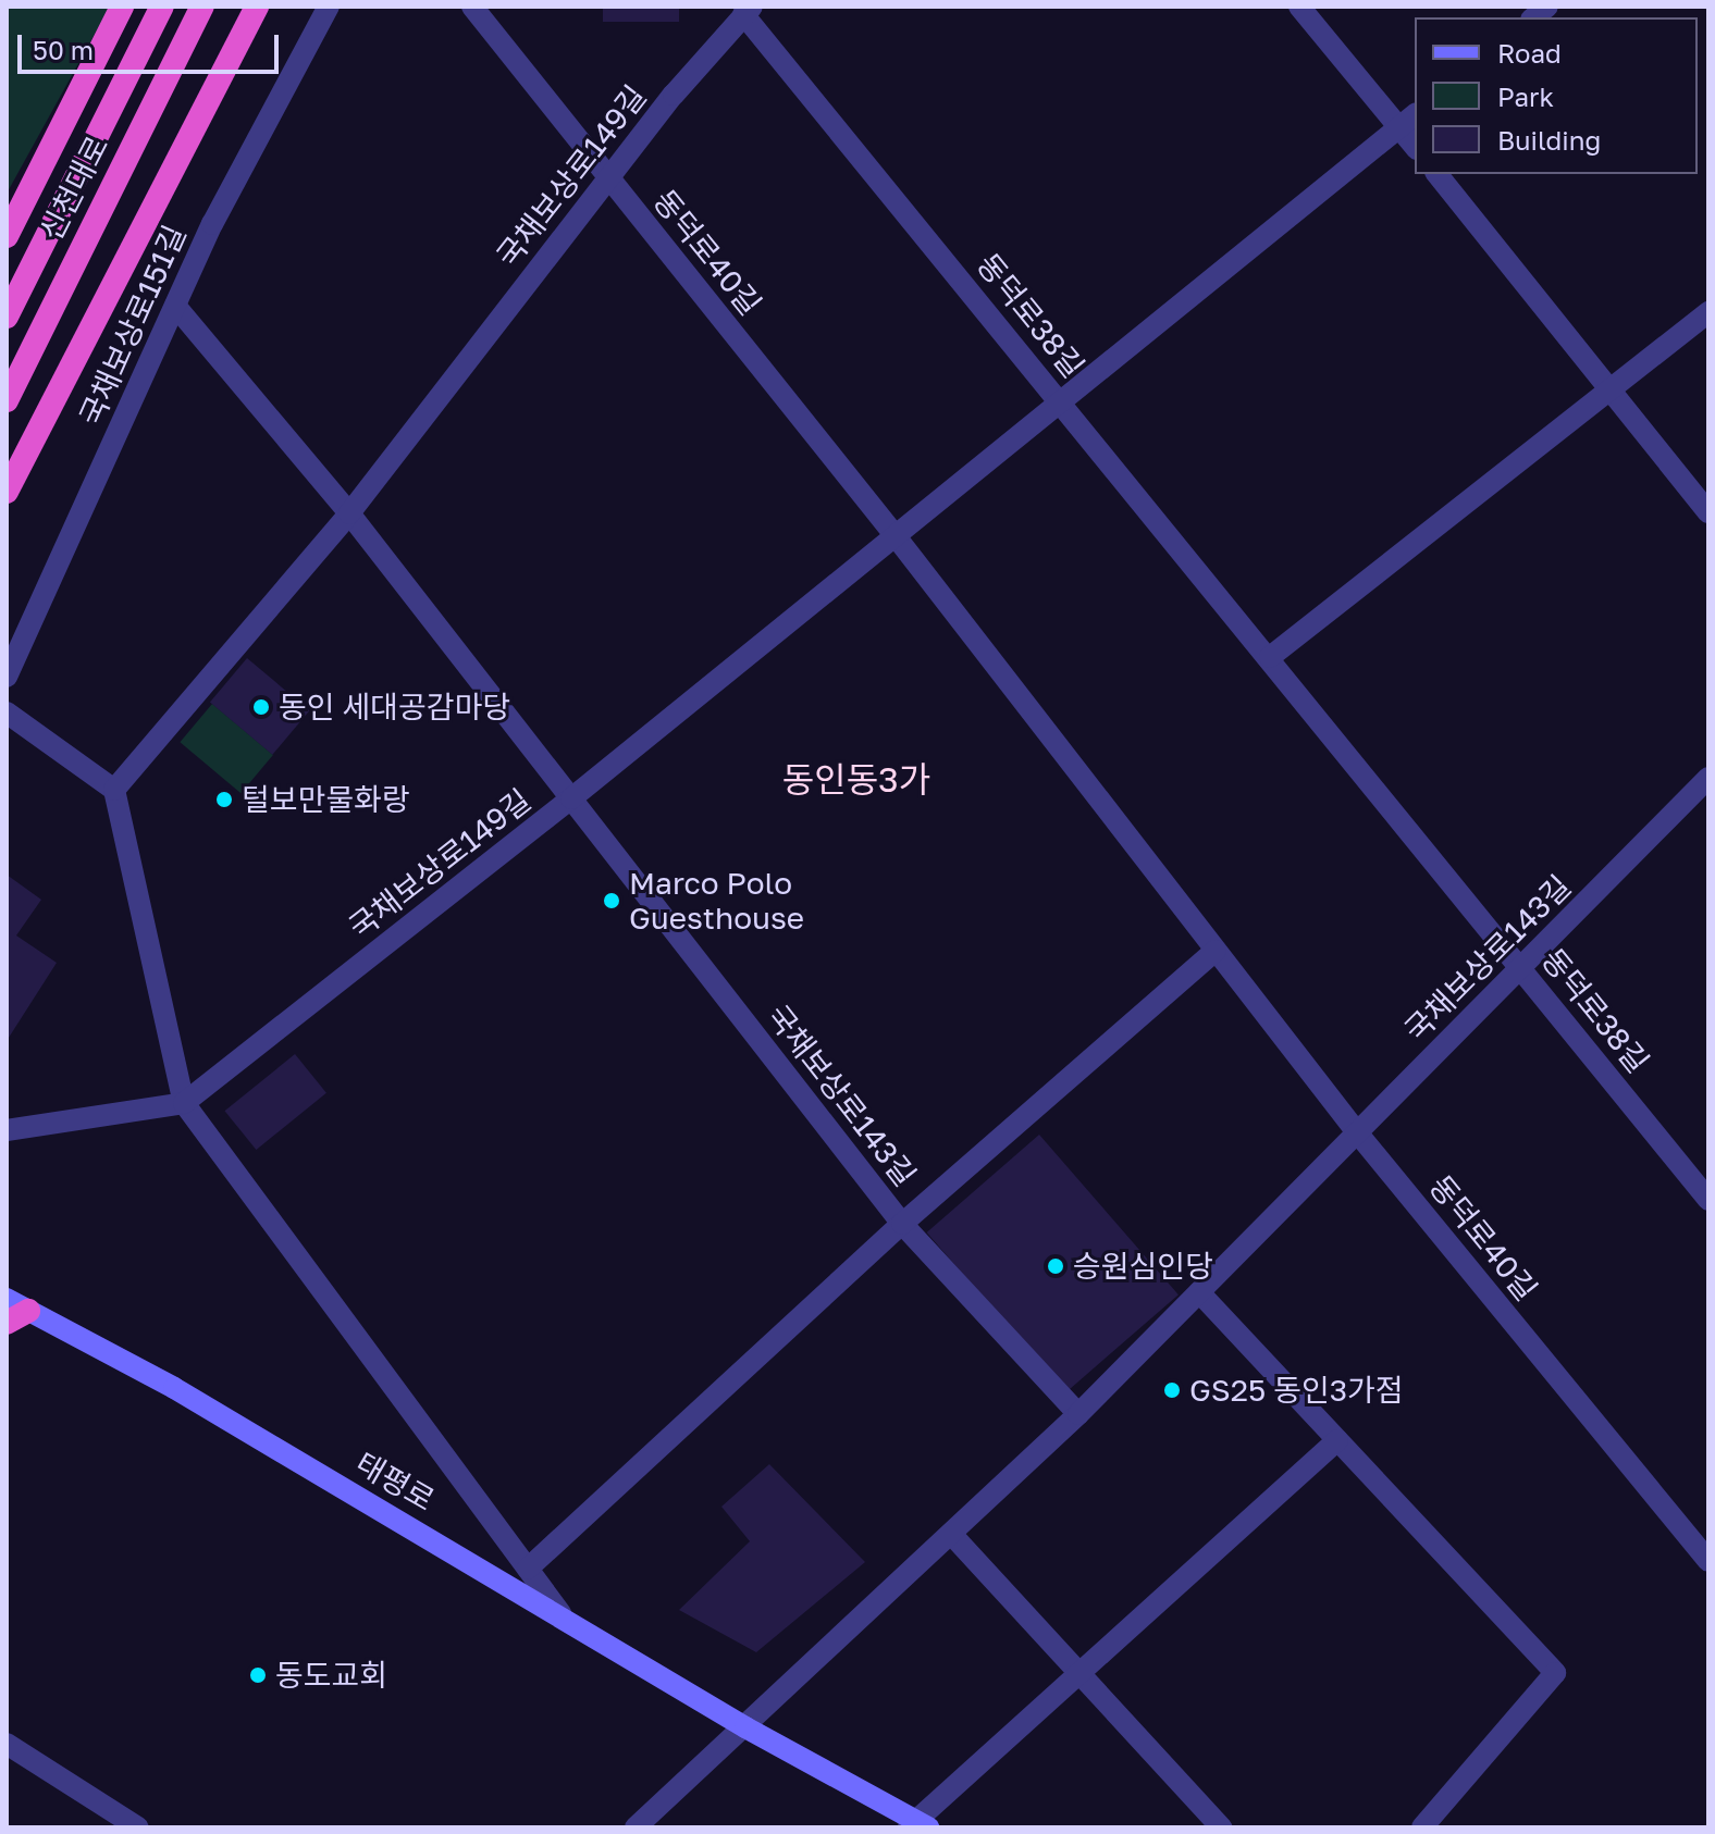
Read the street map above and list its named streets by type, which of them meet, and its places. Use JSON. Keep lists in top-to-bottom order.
{
  "streets": {
    "highway": ["신천대로"],
    "main road": ["태평로"],
    "street": [
      "국채보상로149길",
      "동덕로40길",
      "동덕로38길",
      "국채보상로151길",
      "국채보상로143길"
    ]
  },
  "crossings": [
    ["국채보상로149길", "동덕로40길"],
    ["국채보상로149길", "동덕로38길"],
    ["국채보상로149길", "국채보상로151길"],
    ["국채보상로149길", "국채보상로143길"],
    ["동덕로40길", "국채보상로143길"],
    ["동덕로38길", "국채보상로143길"],
    ["국채보상로143길", "태평로"]
  ],
  "districts": ["동인동3가"],
  "places": [
    "동인 세대공감마당",
    "털보만물화랑",
    "Marco Polo Guesthouse",
    "승원심인당",
    "GS25 동인3가점",
    "동도교회"
  ],
  "legend": ["Road", "Park", "Building"],
  "scale_bar": "50 m"
}
